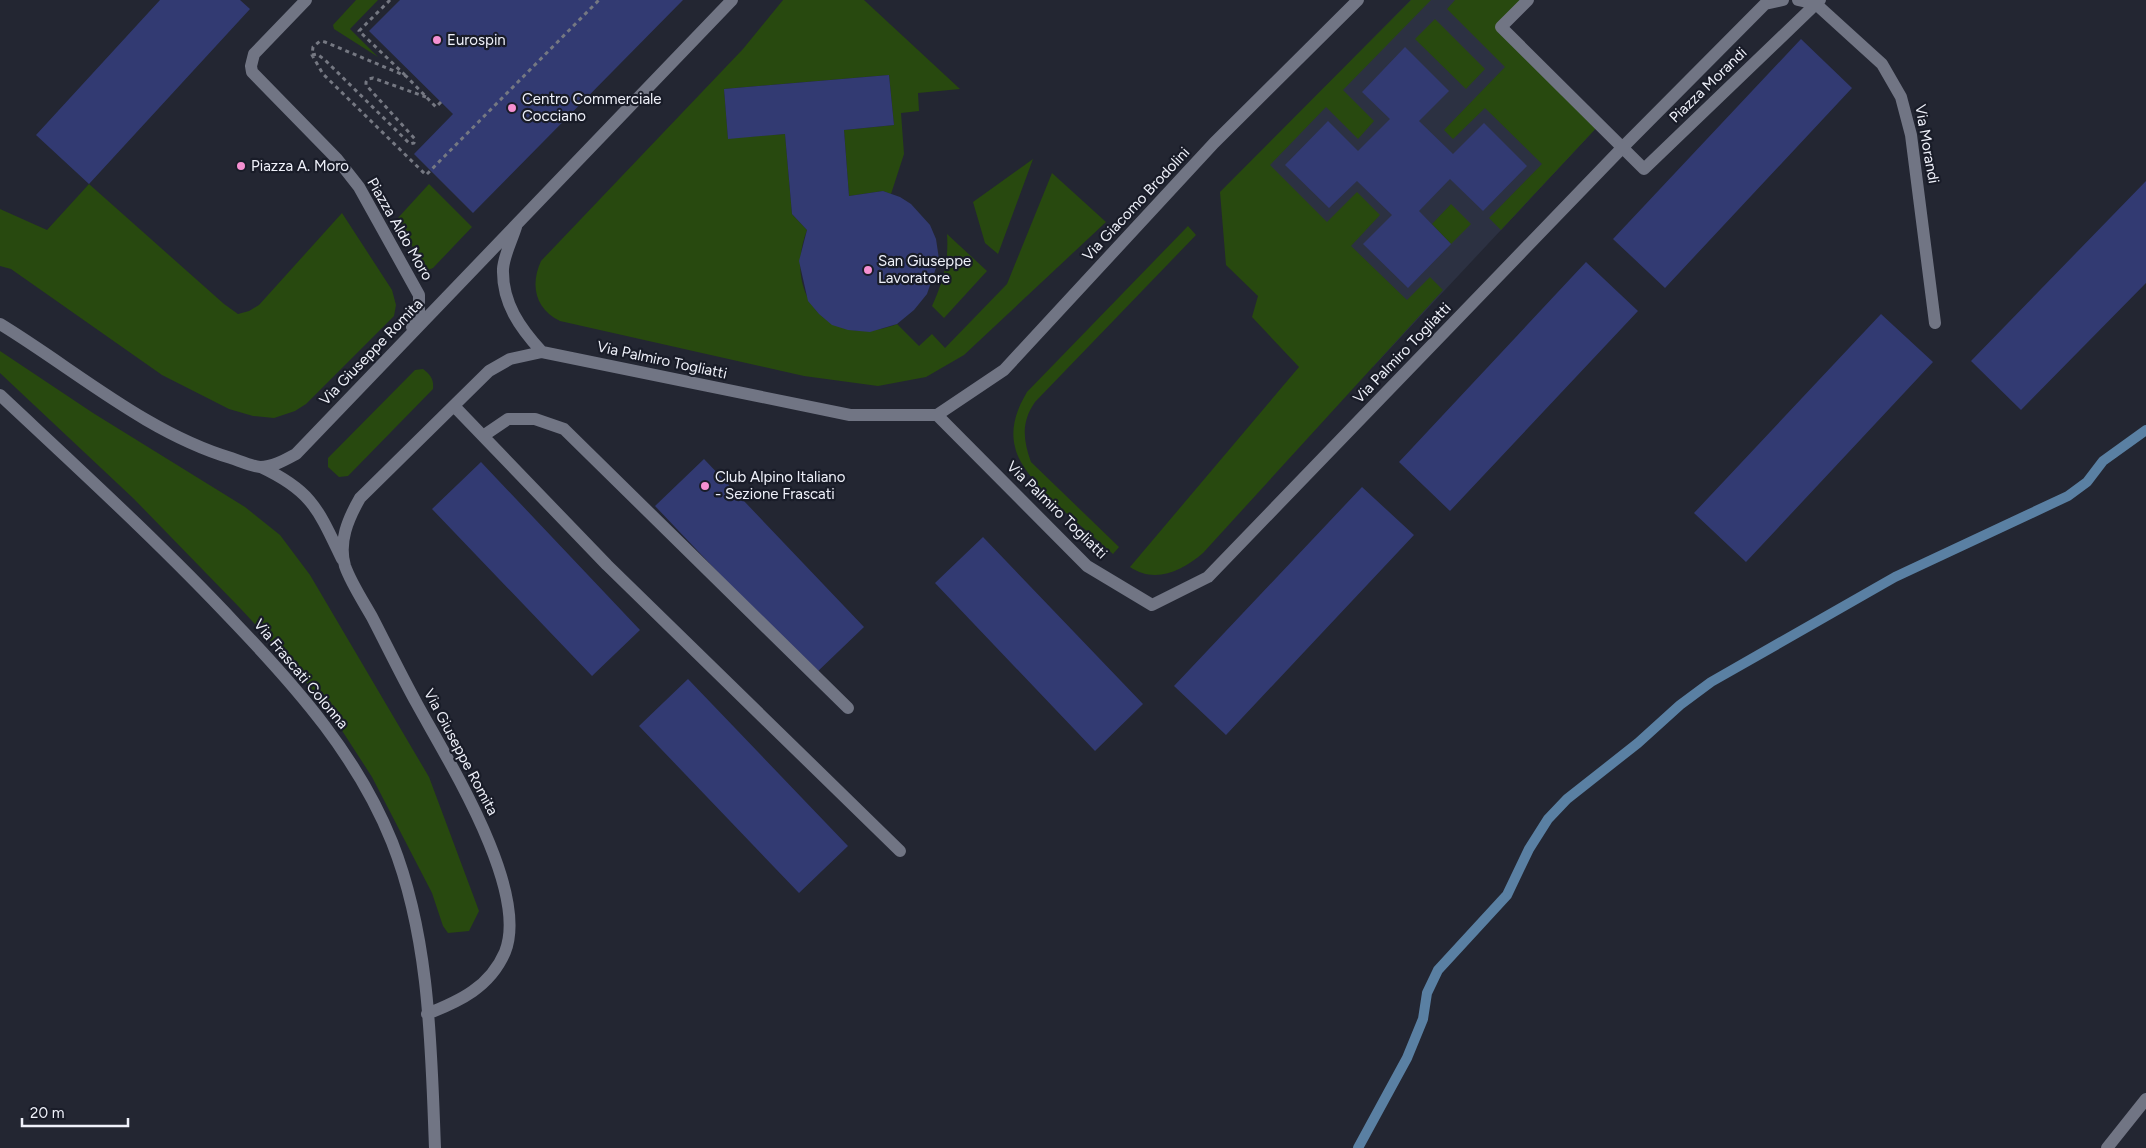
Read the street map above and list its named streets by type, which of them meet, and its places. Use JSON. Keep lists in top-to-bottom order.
{
  "streets": {
    "street": [
      "Piazza Morandi",
      "Via Morandi",
      "Via Giacomo Brodolini",
      "Piazza Aldo Moro",
      "Via Giuseppe Romita",
      "Via Palmiro Togliatti",
      "Via Frascati Colonna"
    ]
  },
  "crossings": [
    ["Piazza Morandi", "Via Morandi"],
    ["Piazza Morandi", "Via Palmiro Togliatti"],
    ["Via Giacomo Brodolini", "Via Palmiro Togliatti"],
    ["Piazza Aldo Moro", "Via Giuseppe Romita"],
    ["Via Giuseppe Romita", "Via Palmiro Togliatti"],
    ["Via Giuseppe Romita", "Via Frascati Colonna"]
  ],
  "places": [
    "Eurospin",
    "Centro Commerciale Cocciano",
    "Piazza A. Moro",
    "San Giuseppe Lavoratore",
    "Club Alpino Italiano - Sezione Frascati"
  ],
  "scale_bar": "20 m"
}
